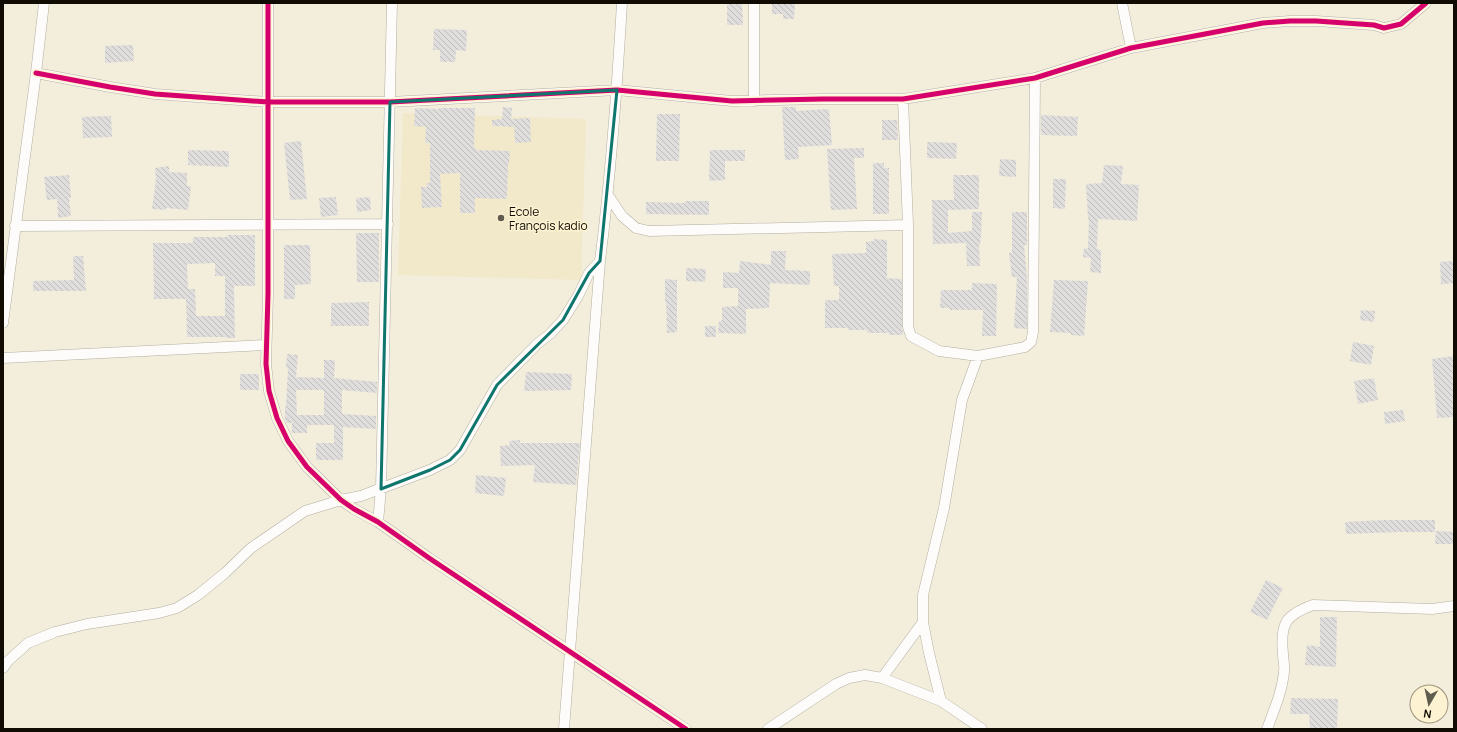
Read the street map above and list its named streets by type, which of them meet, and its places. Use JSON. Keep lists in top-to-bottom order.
{
  "places": ["Ecole François kadio"],
  "north": "bottom"
}
